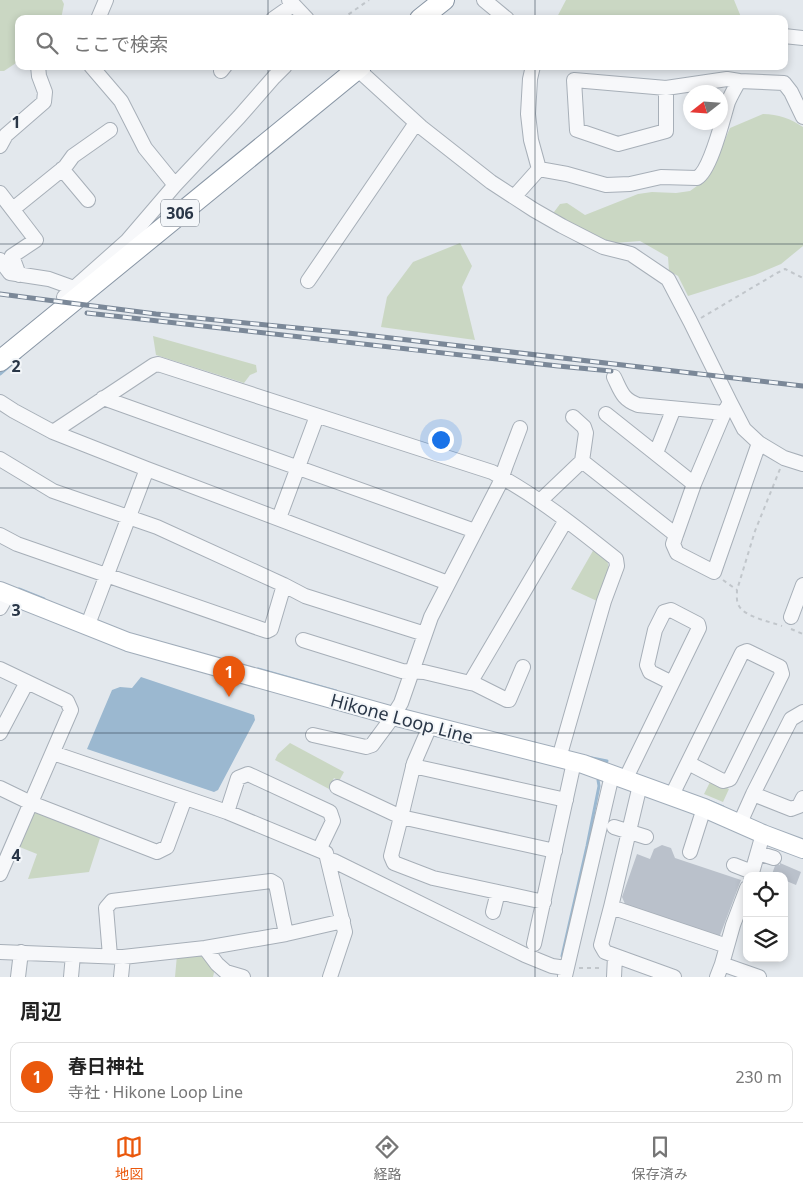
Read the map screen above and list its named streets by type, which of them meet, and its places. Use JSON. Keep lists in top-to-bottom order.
{
  "streets": {
    "highway": ["306"],
    "main road": ["Hikone Loop Line"]
  },
  "north": "left",
  "page": {
    "search": "ここで検索",
    "pins": "1",
    "heading": "周辺",
    "list": [
      {
        "mark": "1",
        "name": "春日神社",
        "note": "寺社 · Hikone Loop Line",
        "value": "230 m"
      }
    ],
    "nav": ["地図", "経路", "保存済み"]
  },
  "grid": {
    "rows": [
      "1",
      "2",
      "3",
      "4"
    ]
  }
}
